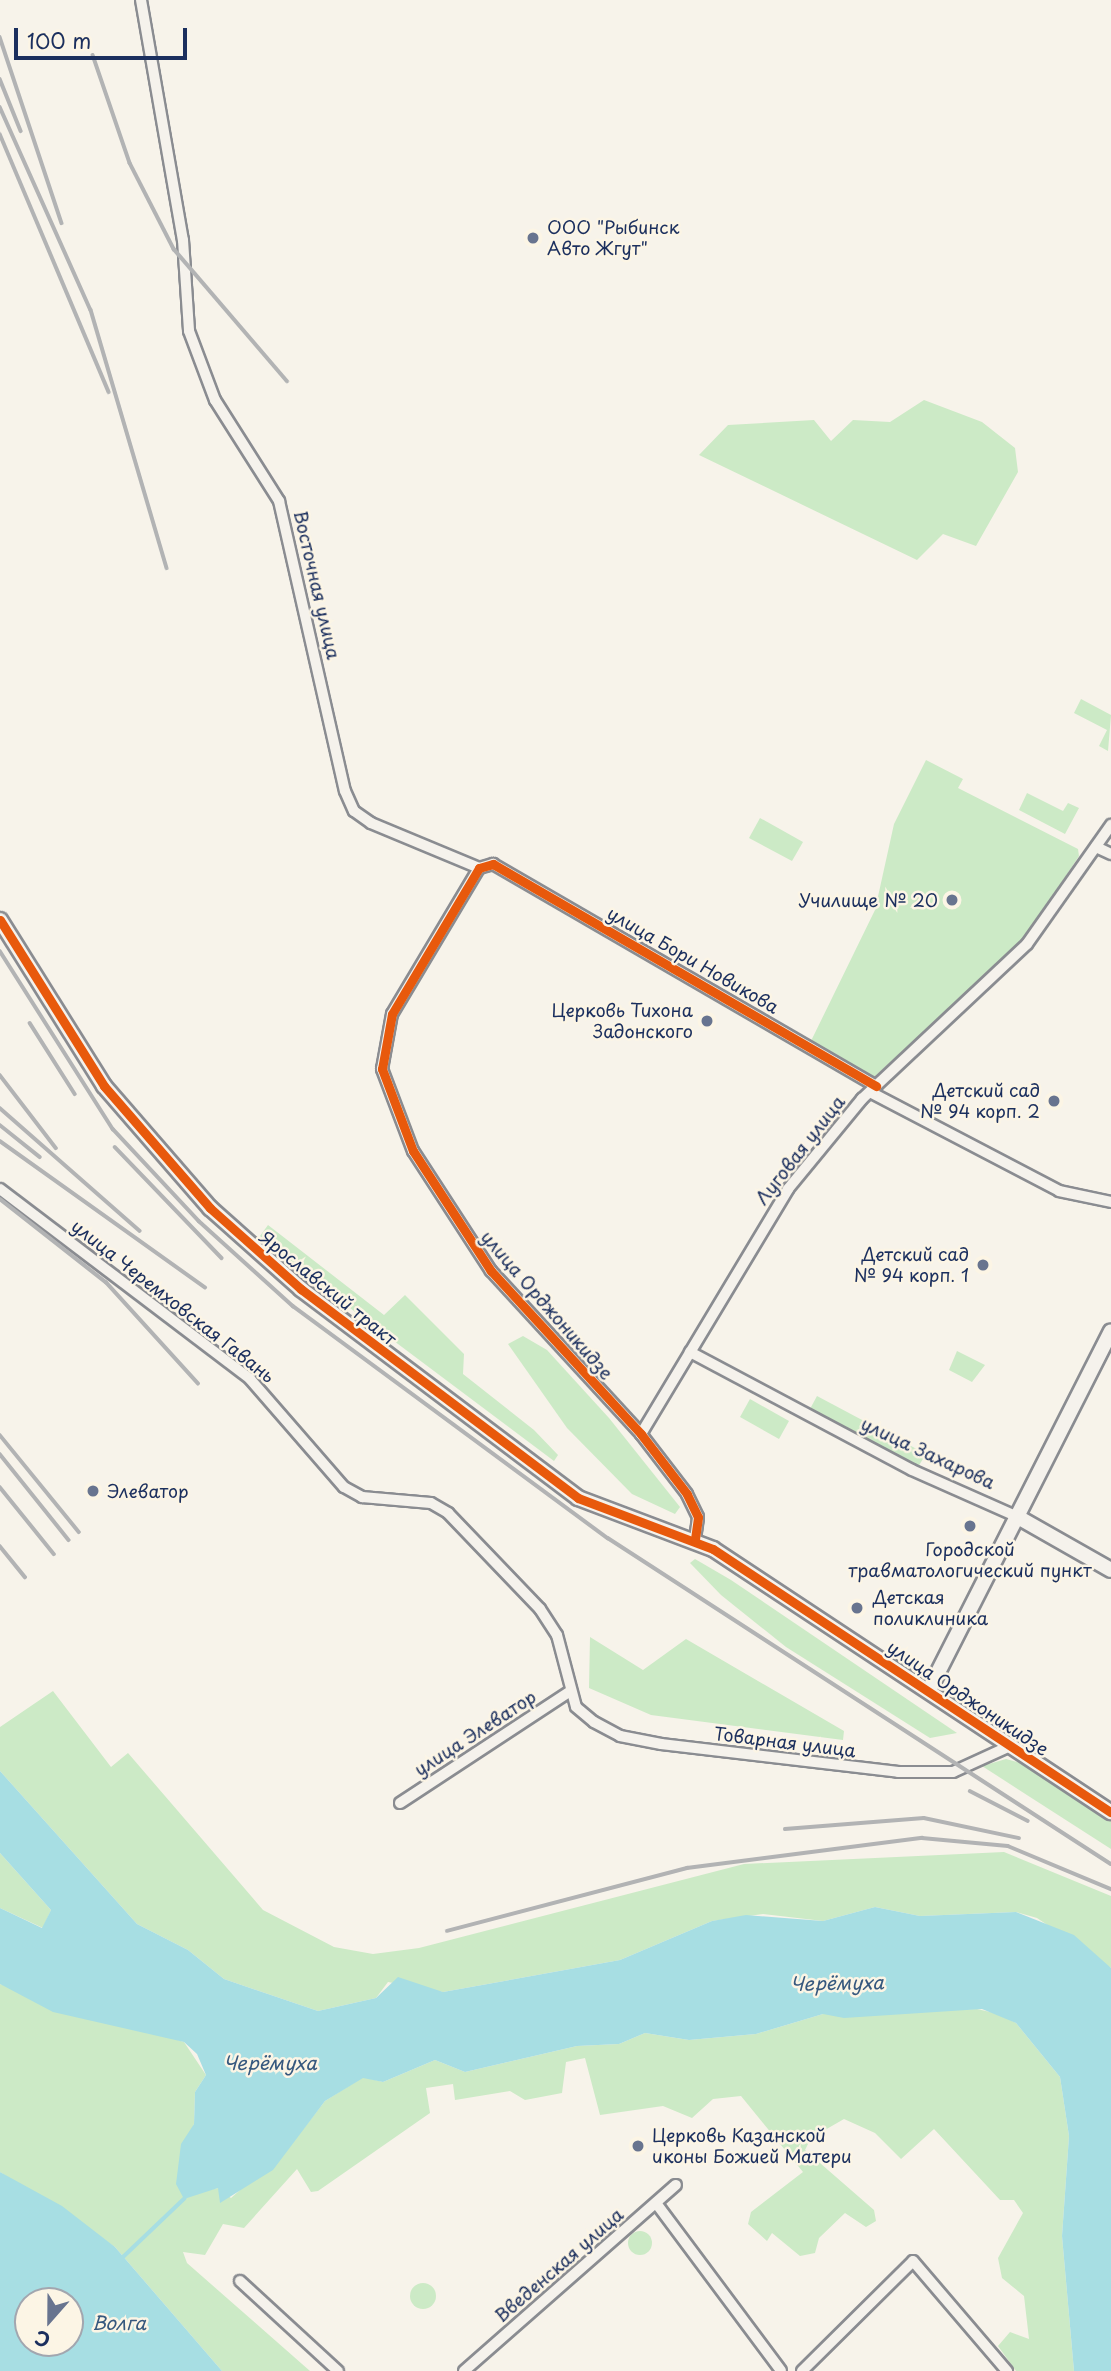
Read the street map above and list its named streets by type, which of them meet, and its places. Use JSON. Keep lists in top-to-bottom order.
{
  "streets": {
    "street": [
      "Восточная улица",
      "улица Бори Новикова",
      "Луговая улица",
      "Ярославский тракт",
      "улица Черемховская Гавань",
      "улица Орджоникидзе",
      "улица Захарова",
      "улица Элеватор",
      "Товарная улица",
      "Введенская улица"
    ]
  },
  "crossings": [
    ["Восточная улица", "улица Бори Новикова"],
    ["Восточная улица", "улица Орджоникидзе"],
    ["улица Бори Новикова", "Луговая улица"],
    ["улица Бори Новикова", "улица Орджоникидзе"],
    ["Луговая улица", "улица Орджоникидзе"],
    ["Луговая улица", "улица Захарова"],
    ["Ярославский тракт", "улица Орджоникидзе"],
    ["улица Черемховская Гавань", "улица Элеватор"],
    ["улица Черемховская Гавань", "Товарная улица"],
    ["улица Орджоникидзе", "Товарная улица"],
    ["улица Элеватор", "Товарная улица"]
  ],
  "water": ["Черёмуха", "Волга"],
  "places": [
    "ООО \"Рыбинск Авто Жгут\"",
    "Училище № 20",
    "Церковь Тихона Задонского",
    "Детский сад № 94 корп. 2",
    "Детский сад № 94 корп. 1",
    "Элеватор",
    "Городской травматологический пункт",
    "Детская поликлиника",
    "Церковь Казанской иконы Божией Матери"
  ],
  "scale_bar": "100 m",
  "north": "bottom"
}
